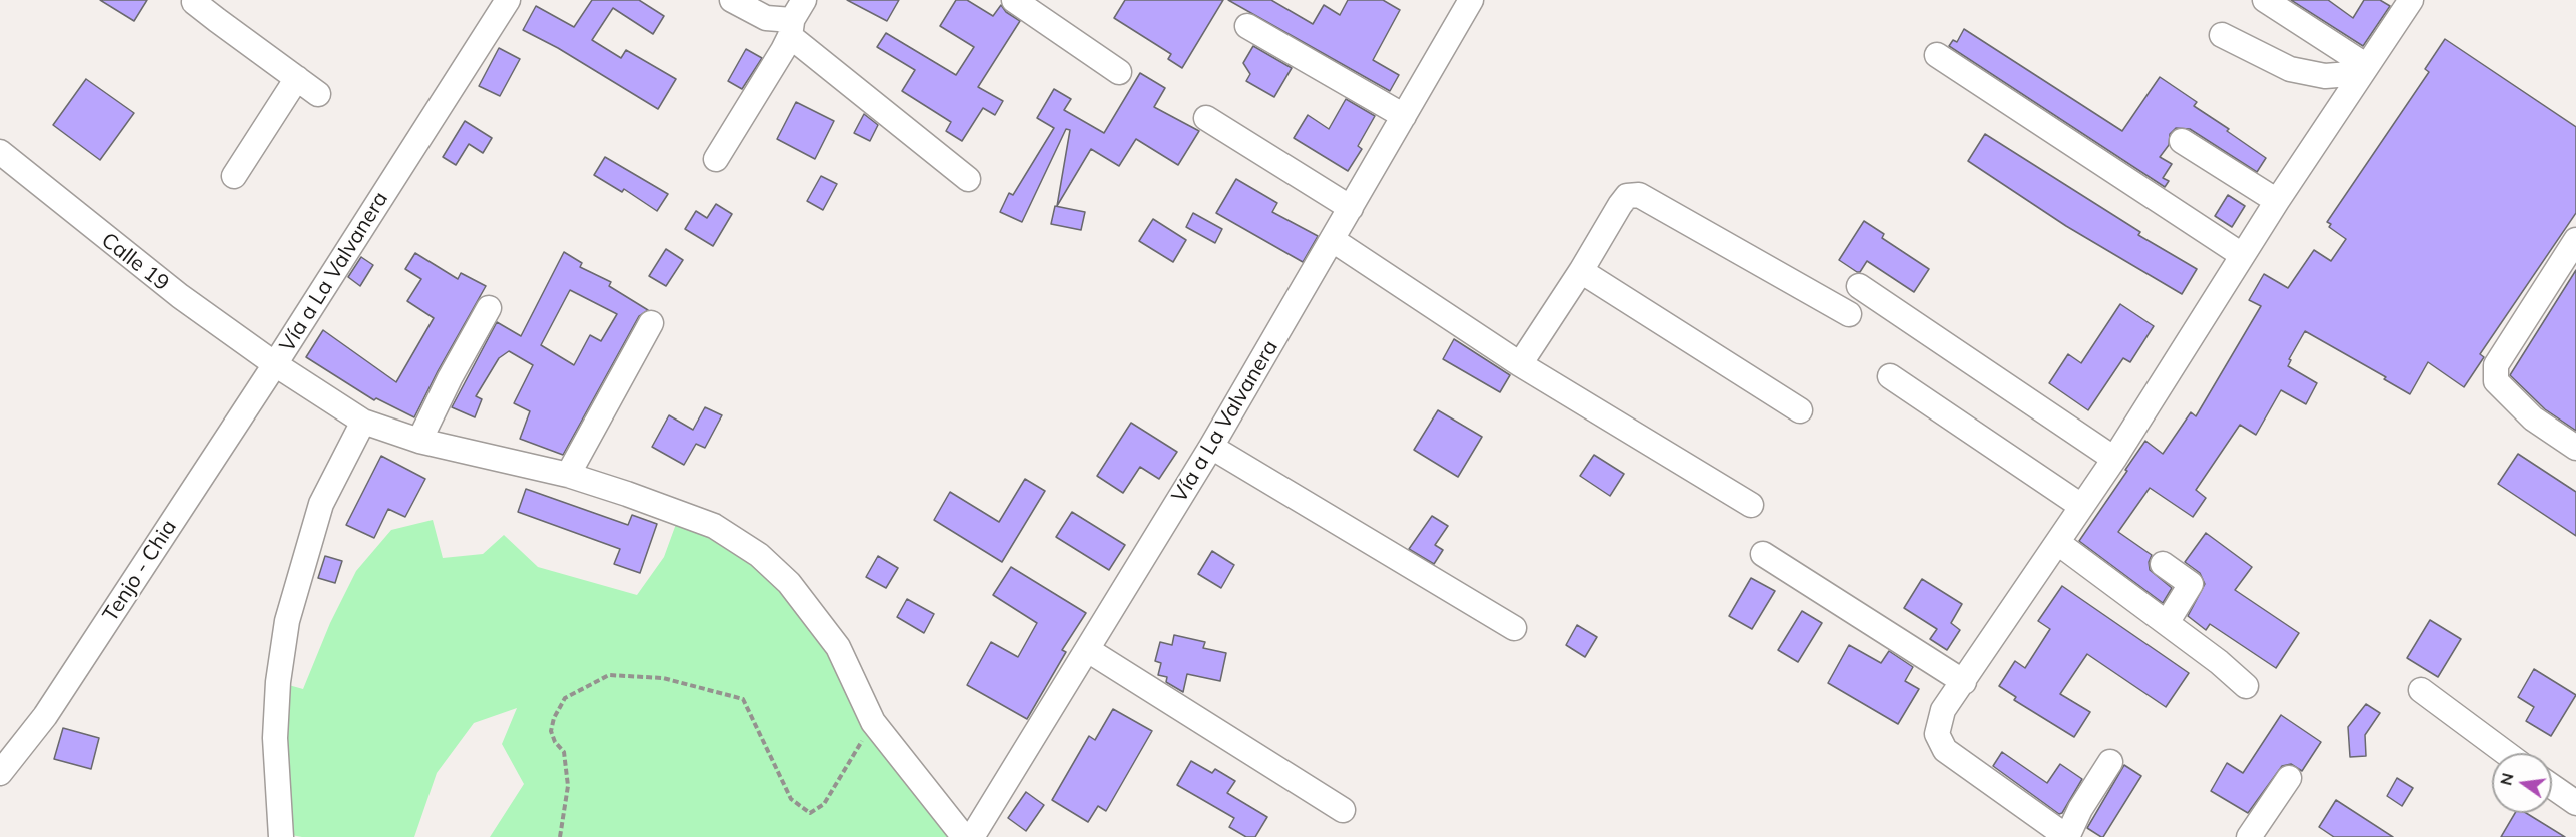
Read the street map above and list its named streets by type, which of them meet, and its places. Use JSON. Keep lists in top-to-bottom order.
{
  "streets": {
    "street": ["Calle 19", "Vía a La Valvanera", "Tenjo - Chia"]
  },
  "crossings": [
    ["Calle 19", "Vía a La Valvanera"],
    ["Calle 19", "Tenjo - Chia"],
    ["Vía a La Valvanera", "Tenjo - Chia"]
  ],
  "north": "left"
}
